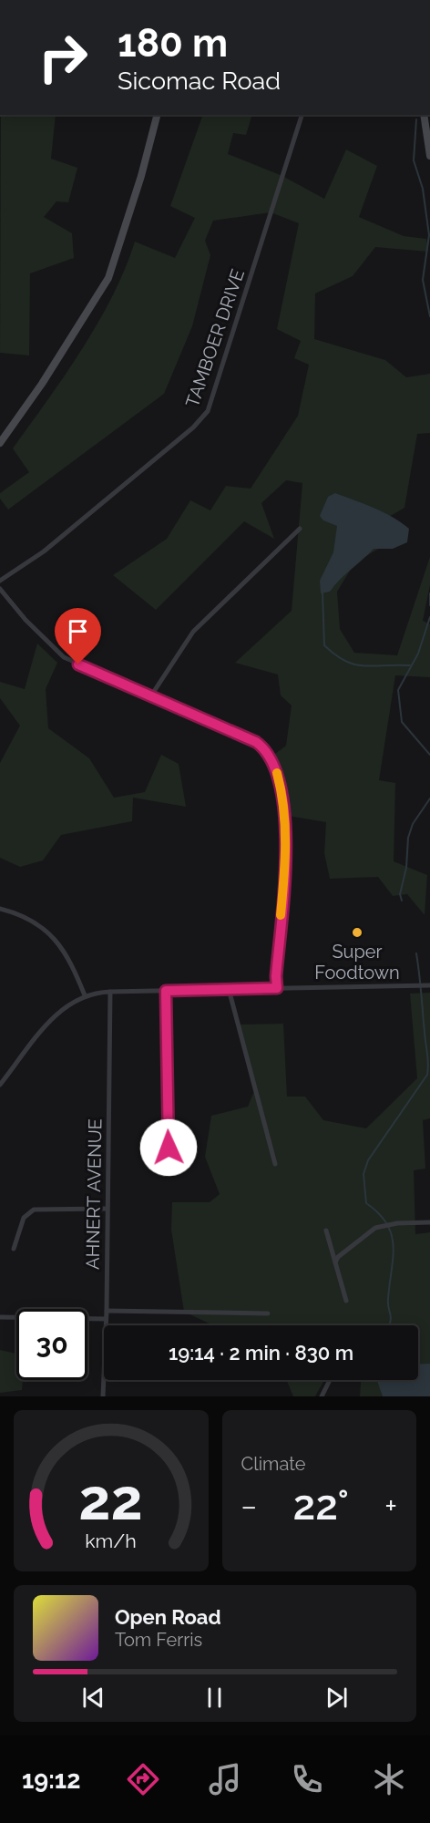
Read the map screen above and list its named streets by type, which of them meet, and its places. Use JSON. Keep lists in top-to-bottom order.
{
  "streets": {
    "street": ["TAMBOER DRIVE", "AHNERT AVENUE"]
  },
  "places": ["Super Foodtown"],
  "page": {
    "turn": ["180 m", "Sicomac Road"],
    "limit": "30",
    "trip": "19:14 · 2 min · 830 m",
    "tile": "Climate",
    "heat": ["−", "22°", "+"],
    "song": ["Open Road", "Tom Ferris"],
    "tabs": "19:12",
    "gauge": ["22", "km/h"]
  }
}
